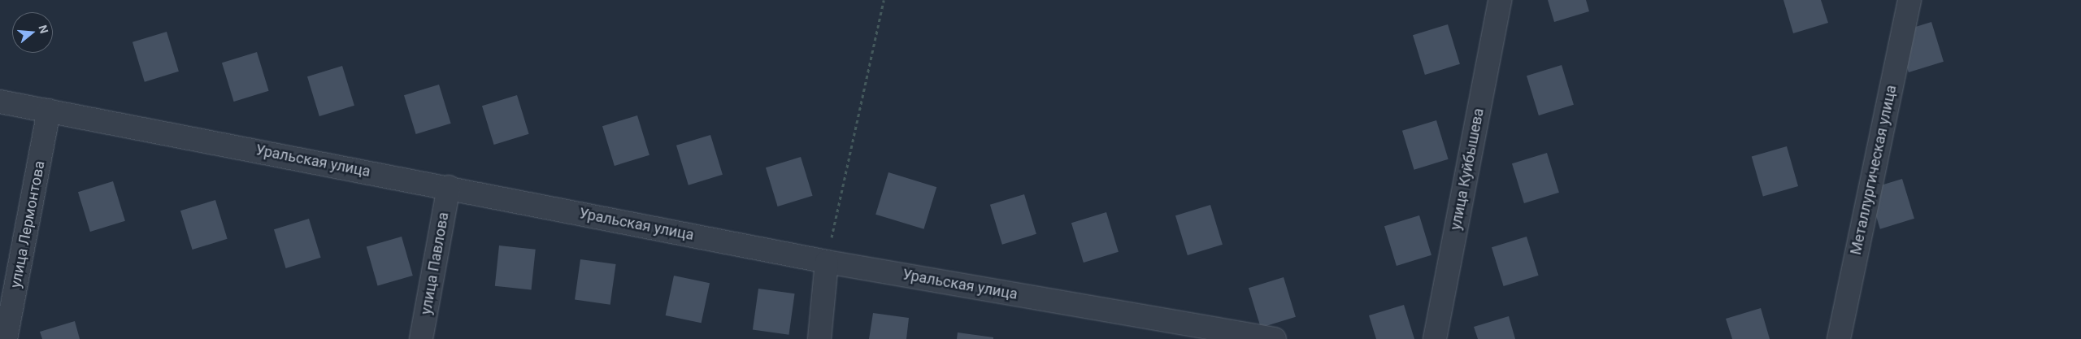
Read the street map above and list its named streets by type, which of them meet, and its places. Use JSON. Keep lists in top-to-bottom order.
{
  "streets": {
    "street": [
      "Уральская улица",
      "улица Куйбышева",
      "Металлургическая улица",
      "улица Лермонтова",
      "улица Павлова"
    ]
  },
  "crossings": [
    ["Уральская улица", "улица Лермонтова"],
    ["Уральская улица", "улица Павлова"]
  ],
  "north": "right"
}
